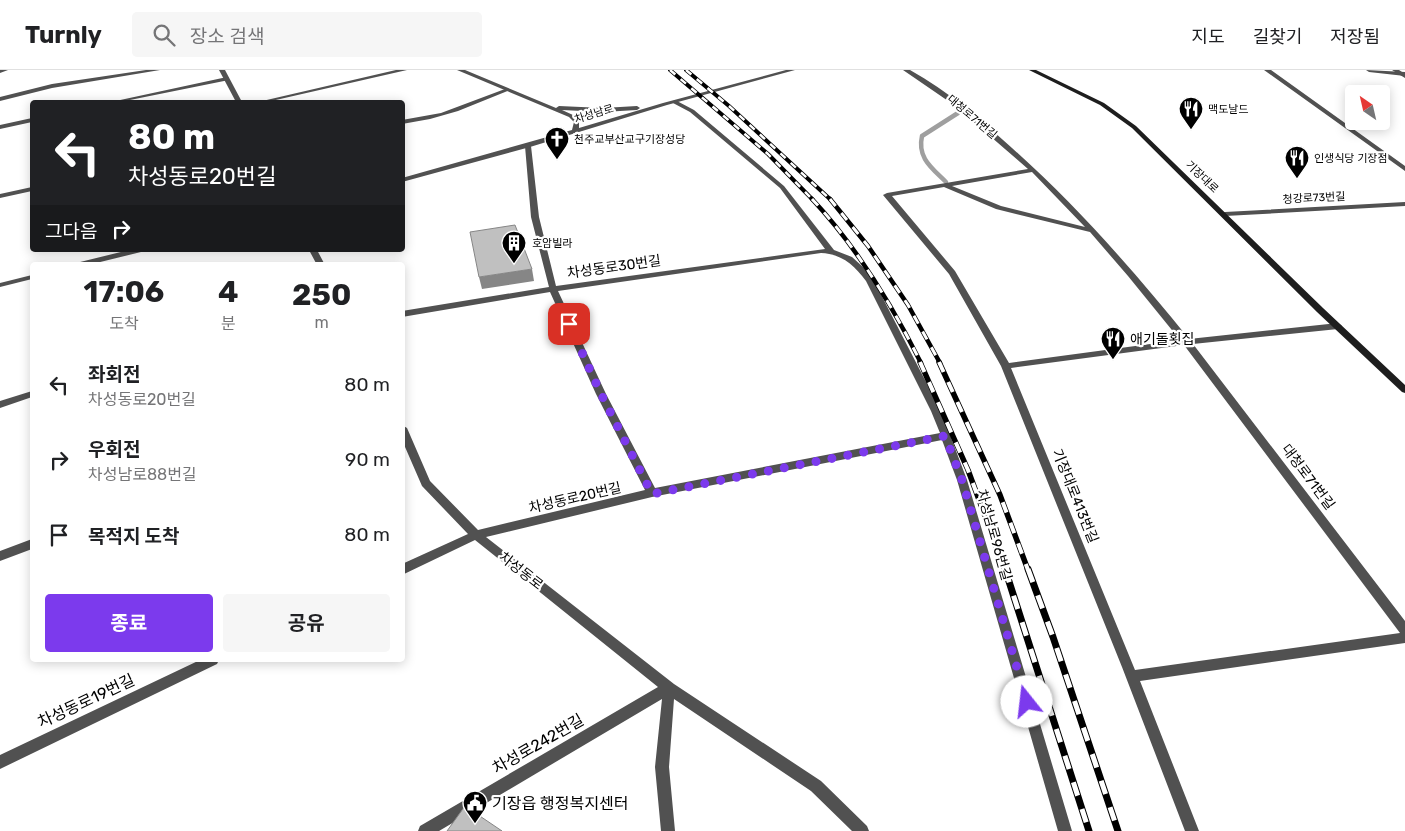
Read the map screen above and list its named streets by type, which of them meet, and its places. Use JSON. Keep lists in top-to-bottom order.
{
  "streets": {
    "main road": ["기장대로"],
    "street": [
      "차성남로",
      "대청로71번길",
      "청강로73번길",
      "차성동로30번길",
      "기장대로413번길",
      "차성동로20번길",
      "차성남로96번길",
      "차성동로",
      "차성동로19번길",
      "차성로242번길"
    ]
  },
  "crossings": [
    ["기장대로", "청강로73번길"],
    ["차성동로30번길", "차성남로96번길"],
    ["차성동로20번길", "차성남로96번길"],
    ["차성동로20번길", "차성동로"],
    ["차성동로", "차성로242번길"]
  ],
  "places": {
    "restaurant": ["맥도날드", "인생식당 기장점", "애기돌횟집"],
    "church": ["천주교부산교구기장성당"],
    "building": ["호암빌라"],
    "public building": ["기장읍 행정복지센터"]
  },
  "north": "top left",
  "page": {
    "header": "Turnly",
    "search": "장소 검색",
    "nav": ["지도", "길찾기", "저장됨"],
    "turn": ["80 m", "차성동로20번길"],
    "then": "그다음",
    "eta": [
      "17:06",
      "도착",
      "4",
      "분",
      "250",
      "m"
    ],
    "list": [
      {
        "name": "좌회전",
        "note": "차성동로20번길",
        "value": "80 m"
      },
      {
        "name": "우회전",
        "note": "차성남로88번길",
        "value": "90 m"
      },
      {
        "name": "목적지 도착",
        "value": "80 m"
      }
    ],
    "buttons": ["종료", "공유"]
  }
}
